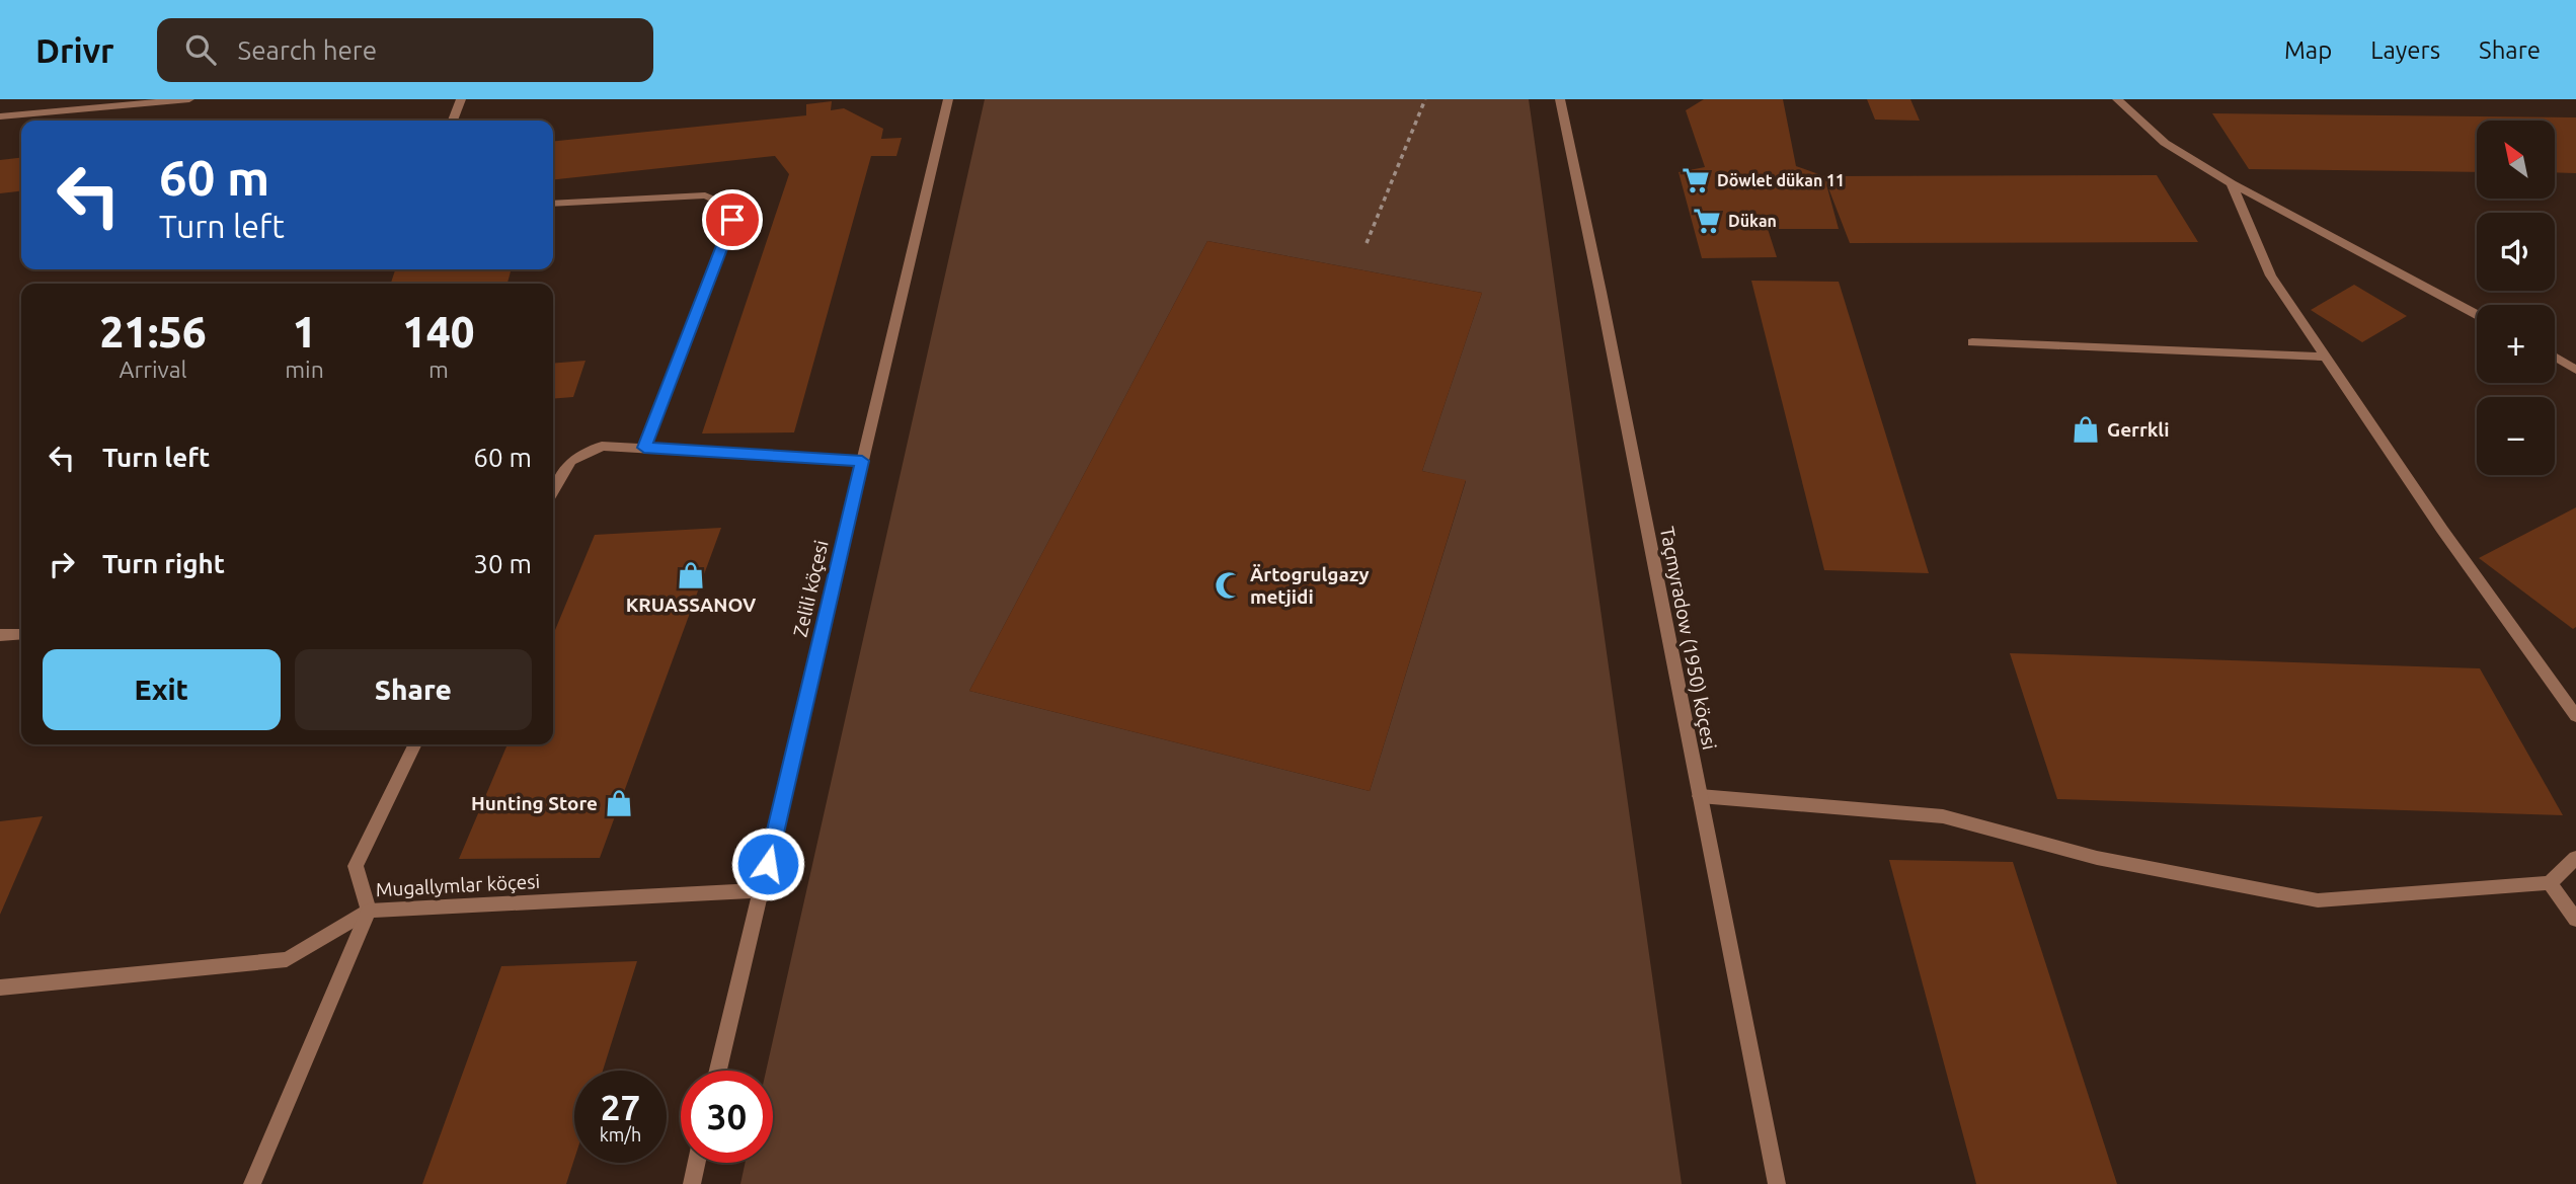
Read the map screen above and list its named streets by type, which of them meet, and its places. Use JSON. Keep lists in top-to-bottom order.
{
  "streets": {
    "street": ["Zelili köçesi", "Taçmyradow (1950) köçesi", "Mugallymlar köçesi"]
  },
  "crossings": [
    ["Zelili köçesi", "Mugallymlar köçesi"]
  ],
  "places": {
    "supermarket": ["Döwlet dükan 11", "Dükan"],
    "shop": ["Gerrkli", "KRUASSANOV", "Hunting Store"],
    "mosque": ["Ärtogrulgazy metjidi"]
  },
  "north": "top left",
  "page": {
    "header": "Drivr",
    "search": "Search here",
    "nav": ["Map", "Layers", "Share"],
    "map_buttons": ["+", "−"],
    "turn": ["60 m", "Turn left"],
    "eta": [
      "21:56",
      "Arrival",
      "1",
      "min",
      "140",
      "m"
    ],
    "list": [
      {
        "name": "Turn left",
        "value": "60 m"
      },
      {
        "name": "Turn right",
        "value": "30 m"
      }
    ],
    "buttons": ["Exit", "Share"],
    "speed": "27 km/h",
    "limit": "30"
  }
}
